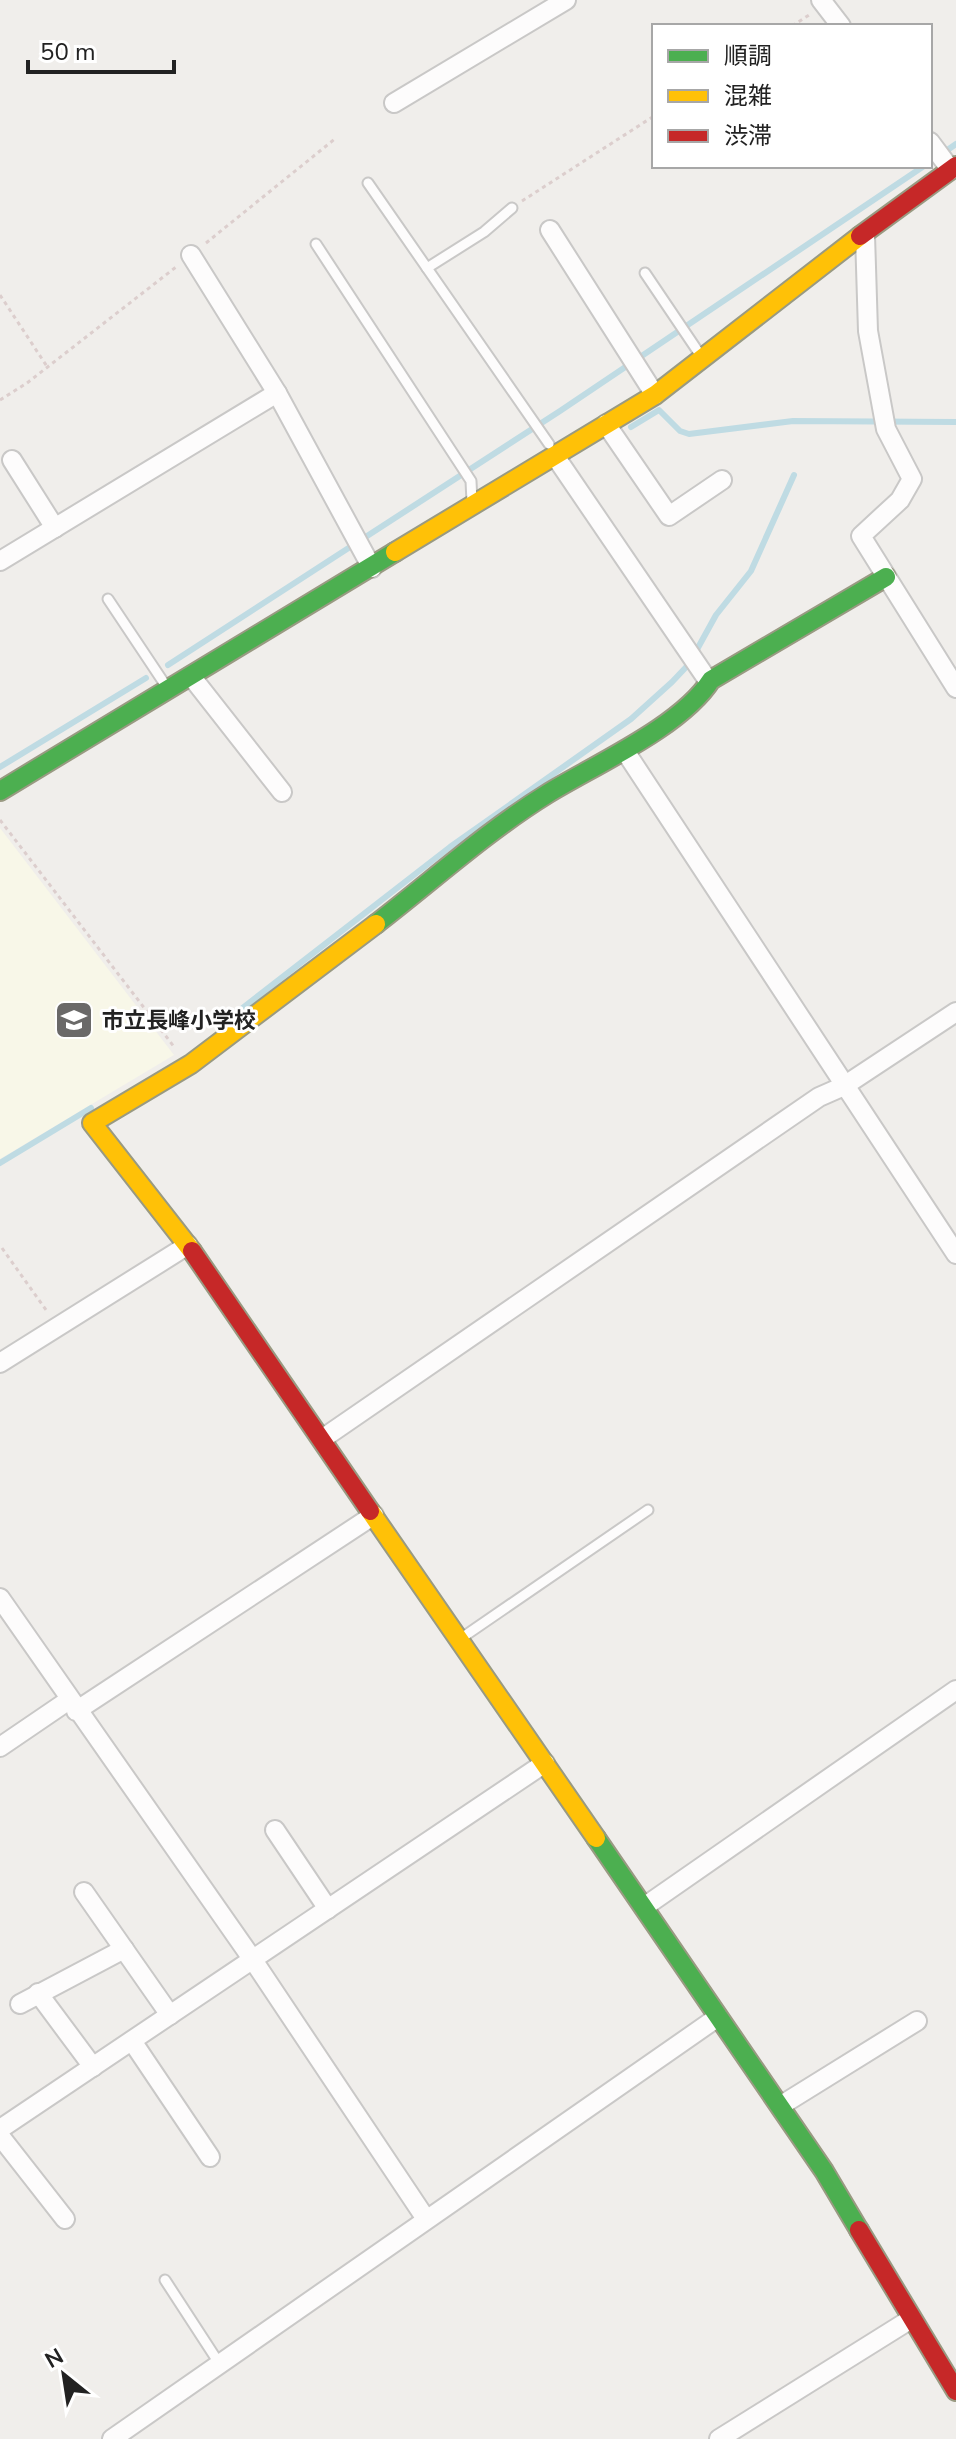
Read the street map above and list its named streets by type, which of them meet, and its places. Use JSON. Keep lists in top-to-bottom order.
{
  "places": {
    "school or university": ["市立長峰小学校"]
  },
  "legend": ["順調", "混雑", "渋滞"],
  "scale_bar": "50 m",
  "north": "top left"
}
